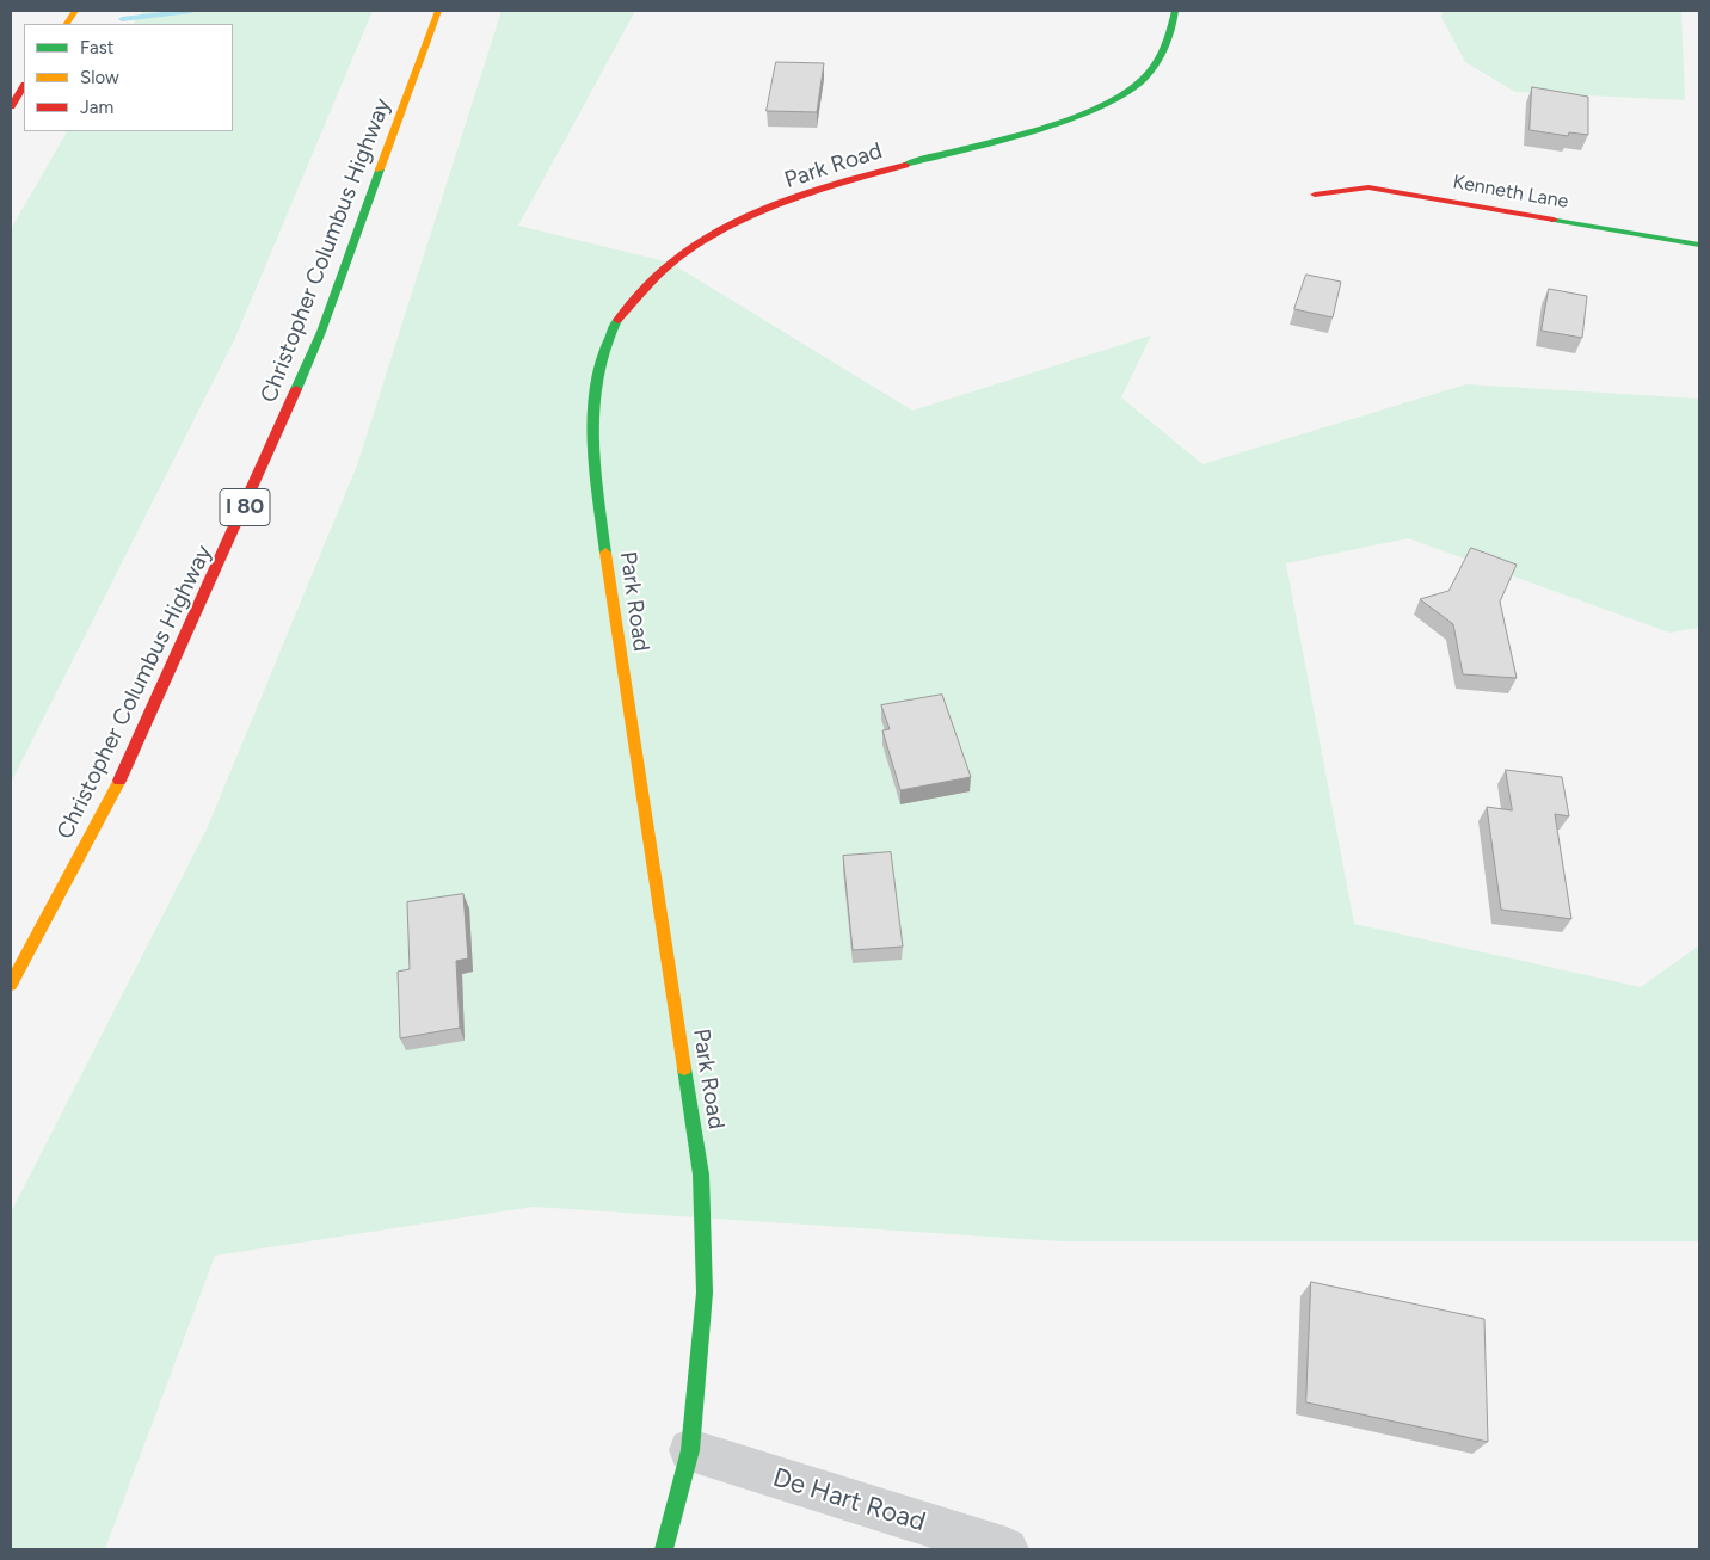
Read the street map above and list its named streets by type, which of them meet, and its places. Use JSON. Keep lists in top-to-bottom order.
{
  "streets": {
    "main road": [
      "Park Road",
      "Kenneth Lane",
      "Christopher Columbus Highway",
      "I 80"
    ],
    "street": ["De Hart Road"]
  },
  "crossings": [
    ["Park Road", "De Hart Road"]
  ],
  "legend": ["Fast", "Slow", "Jam"]
}
